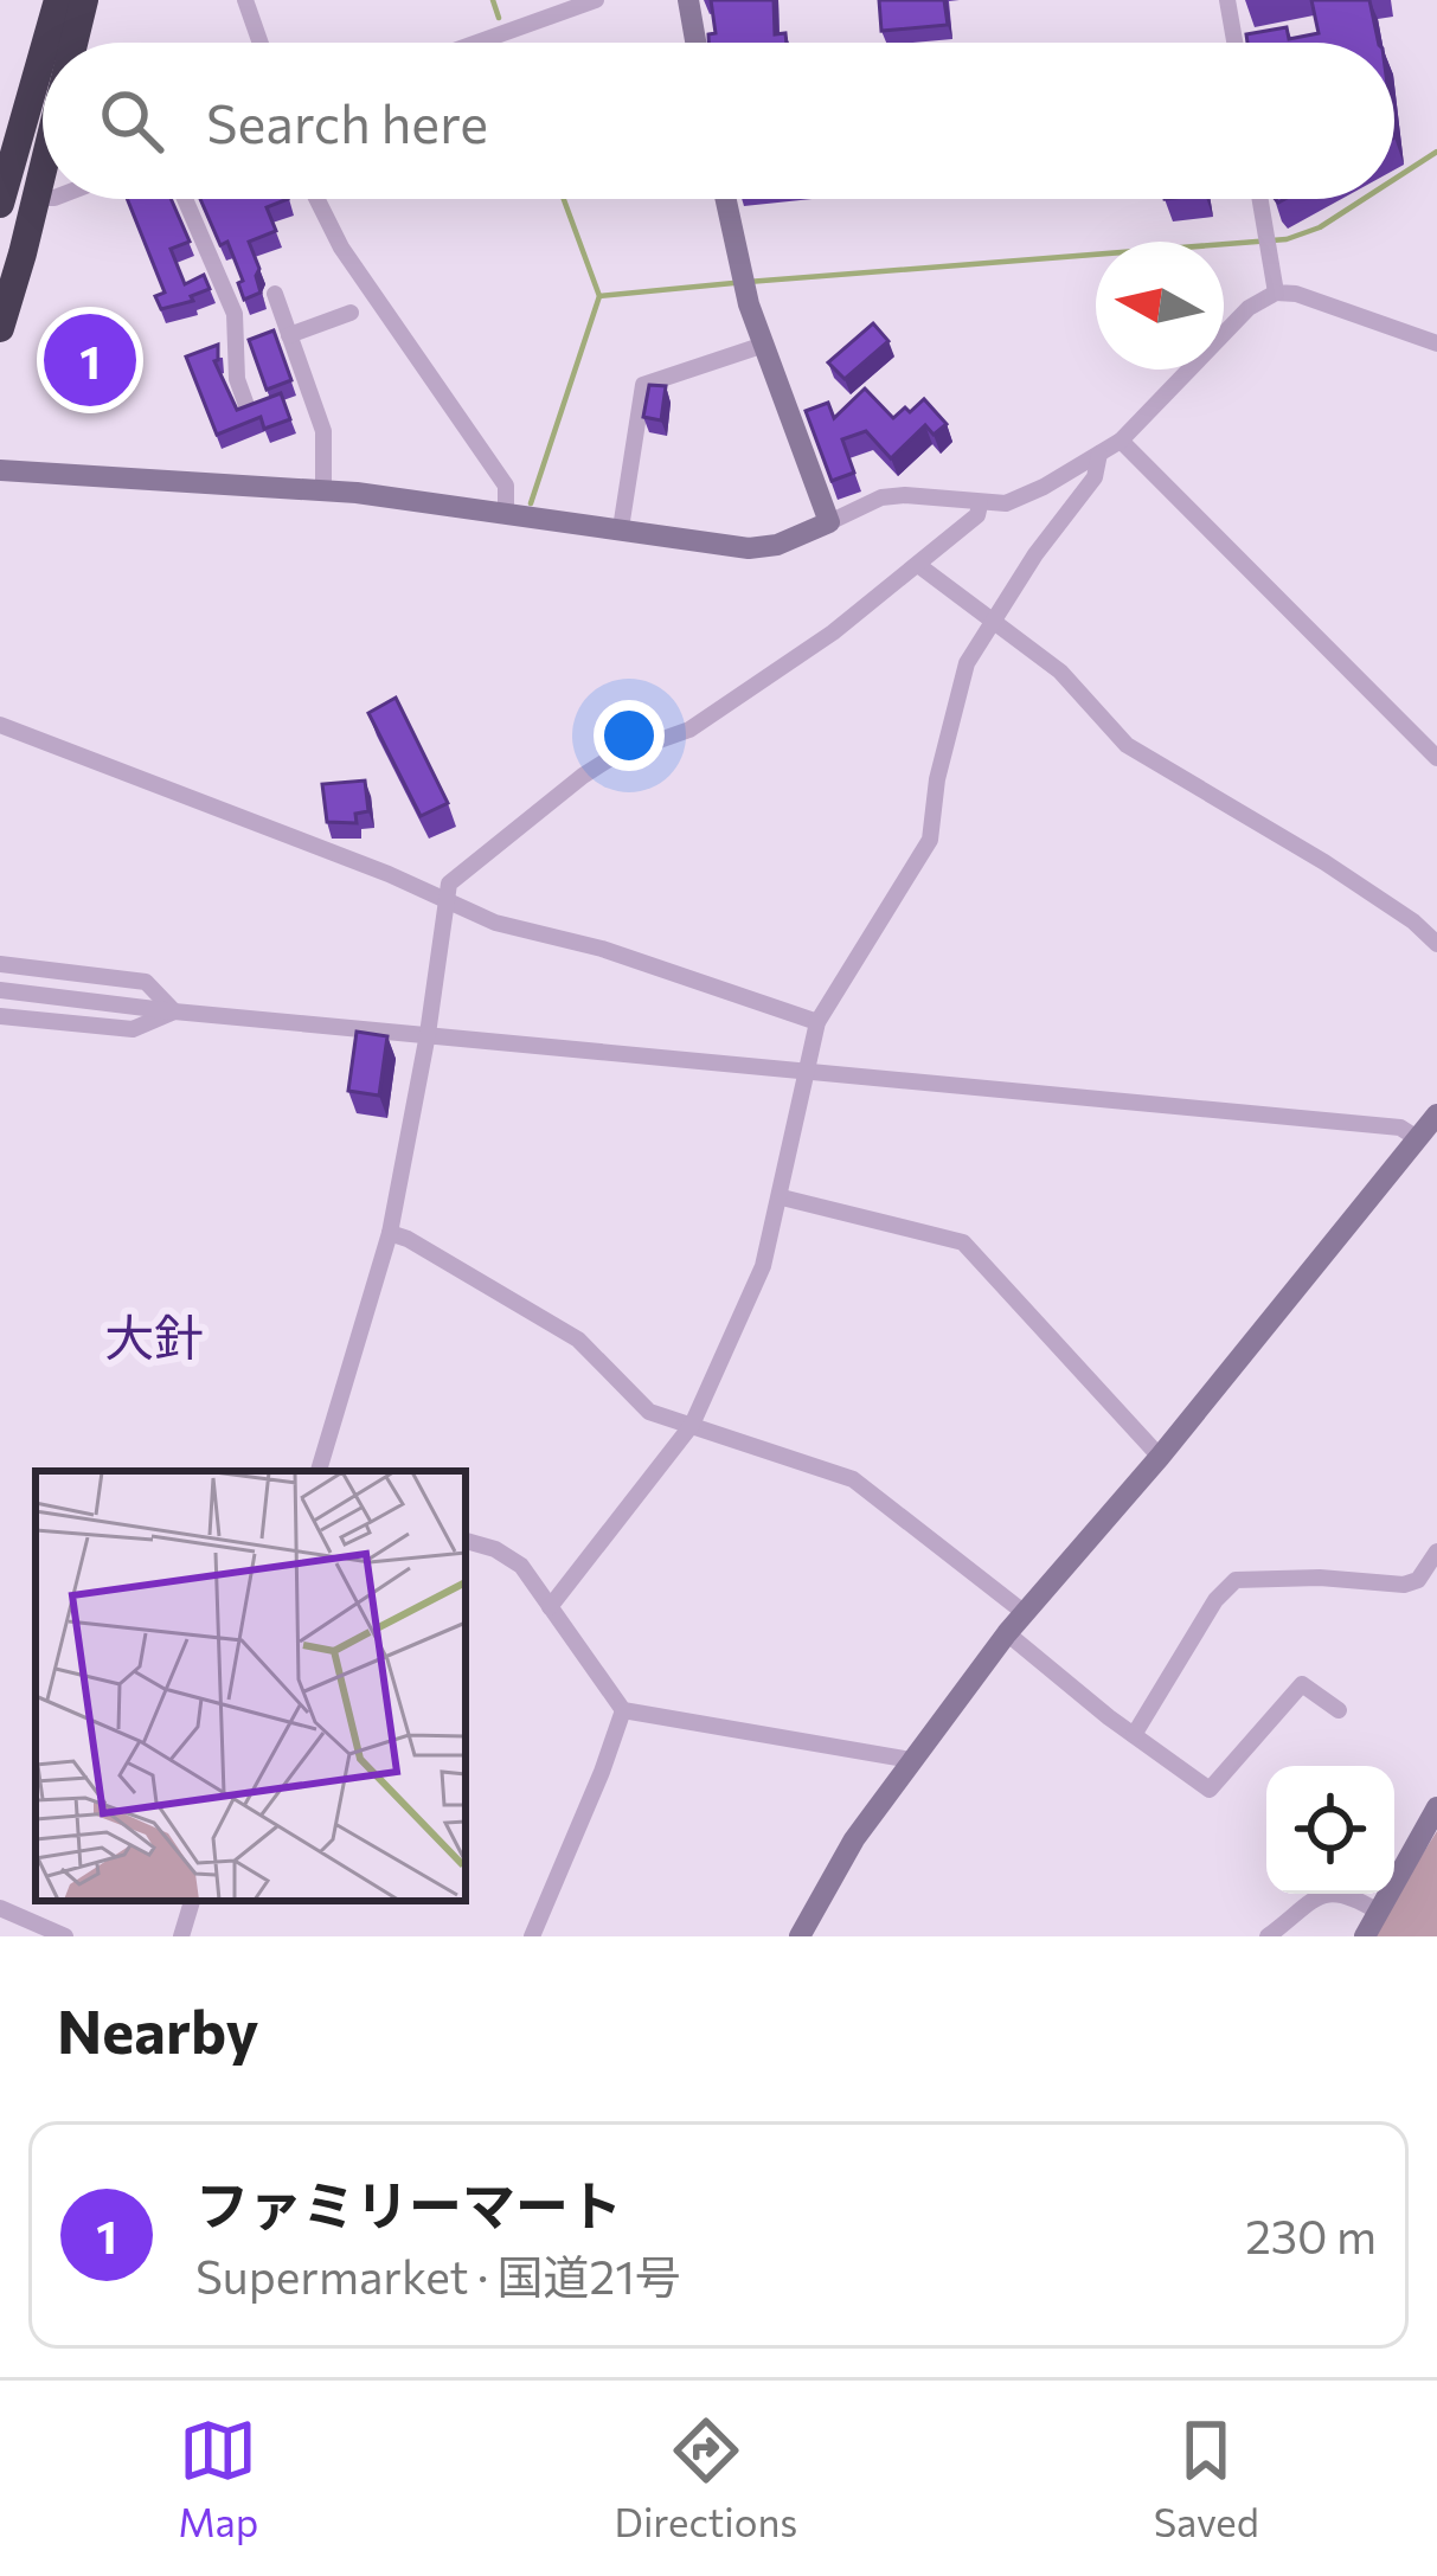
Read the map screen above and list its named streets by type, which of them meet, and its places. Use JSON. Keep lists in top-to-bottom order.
{
  "districts": ["大針"],
  "north": "left",
  "page": {
    "search": "Search here",
    "pins": "1",
    "heading": "Nearby",
    "list": [
      {
        "mark": "1",
        "name": "ファミリーマート",
        "note": "Supermarket · 国道21号",
        "value": "230 m"
      }
    ],
    "nav": ["Map", "Directions", "Saved"]
  }
}
